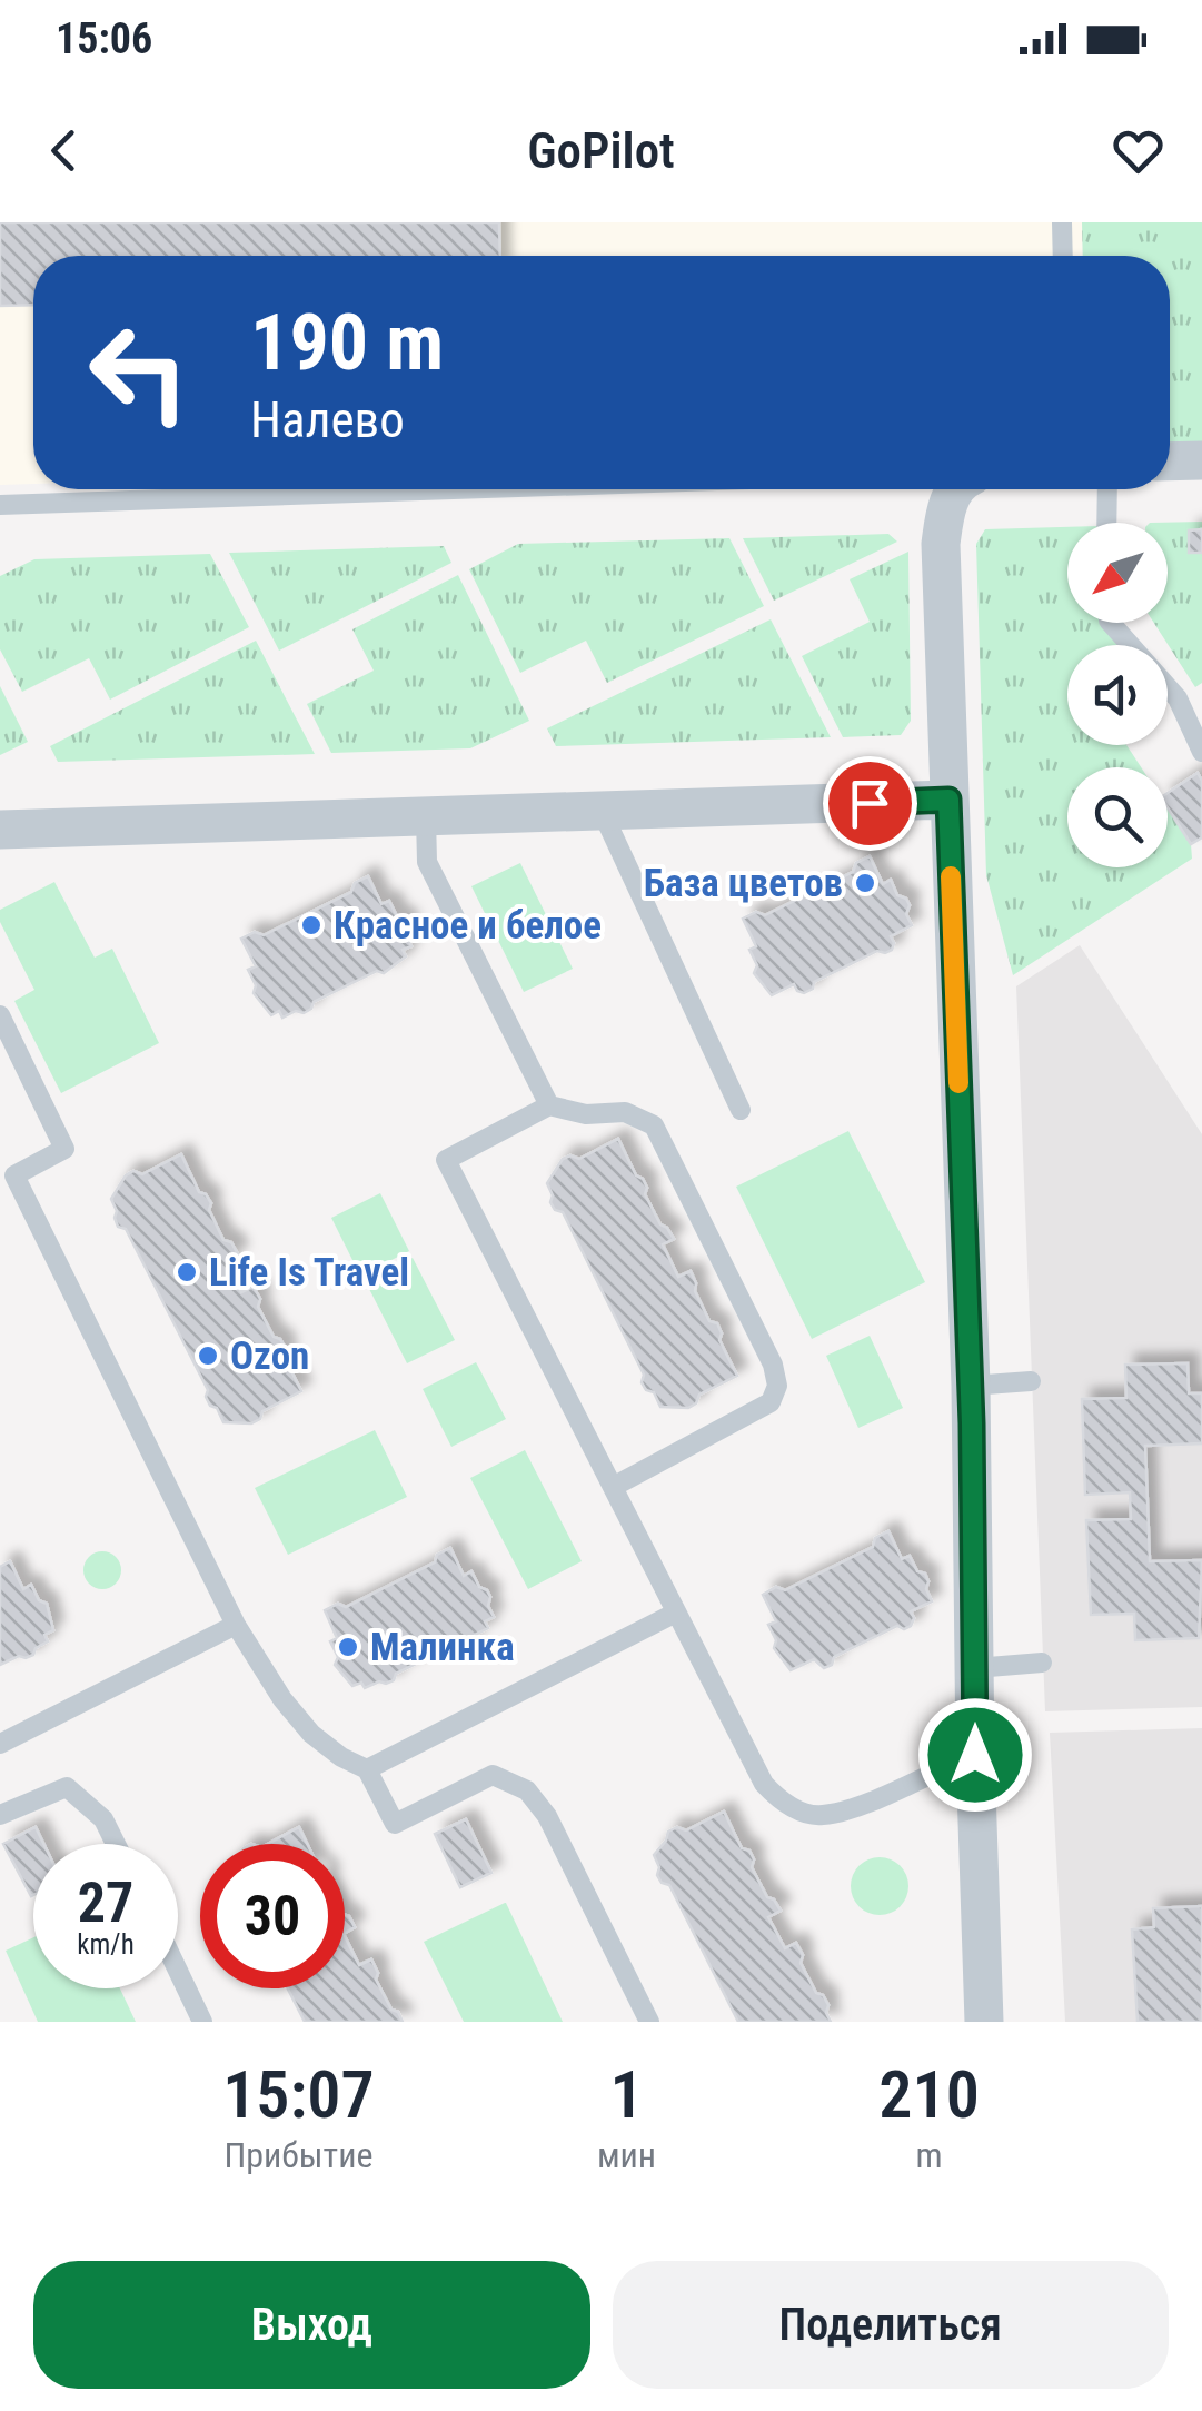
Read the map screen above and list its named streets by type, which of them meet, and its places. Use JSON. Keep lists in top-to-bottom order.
{
  "places": [
    "База цветов",
    "Красное и белое",
    "Life Is Travel",
    "Ozon",
    "Малинка"
  ],
  "north": "bottom left",
  "page": {
    "status": "15:06",
    "header": "GoPilot",
    "turn": ["190 m", "Налево"],
    "speed": "27 km/h",
    "limit": "30",
    "eta": [
      "15:07",
      "Прибытие",
      "1",
      "мин",
      "210",
      "m"
    ],
    "buttons": ["Выход", "Поделиться"]
  }
}
